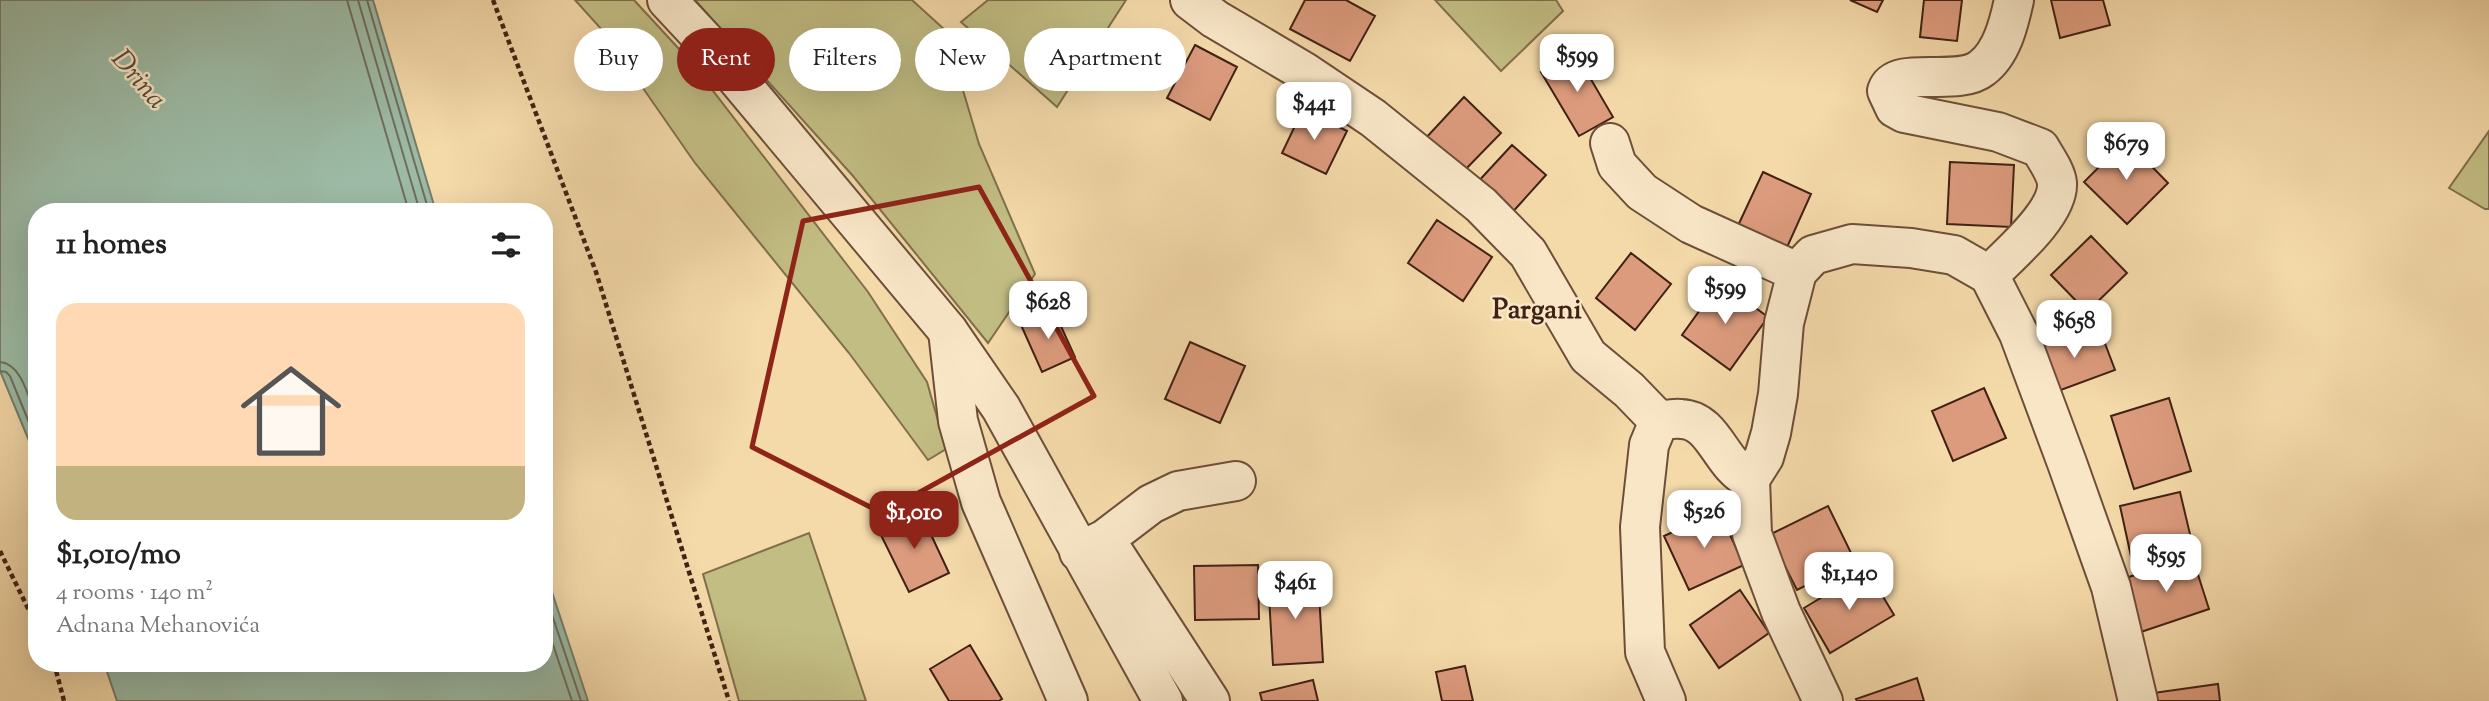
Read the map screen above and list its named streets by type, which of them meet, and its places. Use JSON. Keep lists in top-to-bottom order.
{
  "districts": ["Pargani"],
  "water": ["Drina"],
  "page": {
    "chip": [
      "Buy",
      "Rent",
      "Filters",
      "New",
      "Apartment"
    ],
    "price": [
      "$599",
      "$441",
      "$679",
      "$599",
      "$628",
      "$658",
      "$526",
      "$1,010",
      "$595",
      "$1,140",
      "$461"
    ],
    "heading": "11 homes",
    "list": [
      {
        "name": "$1,010/mo",
        "note": "4 rooms · 140 m² · Adnana Mehanovića"
      }
    ]
  }
}
